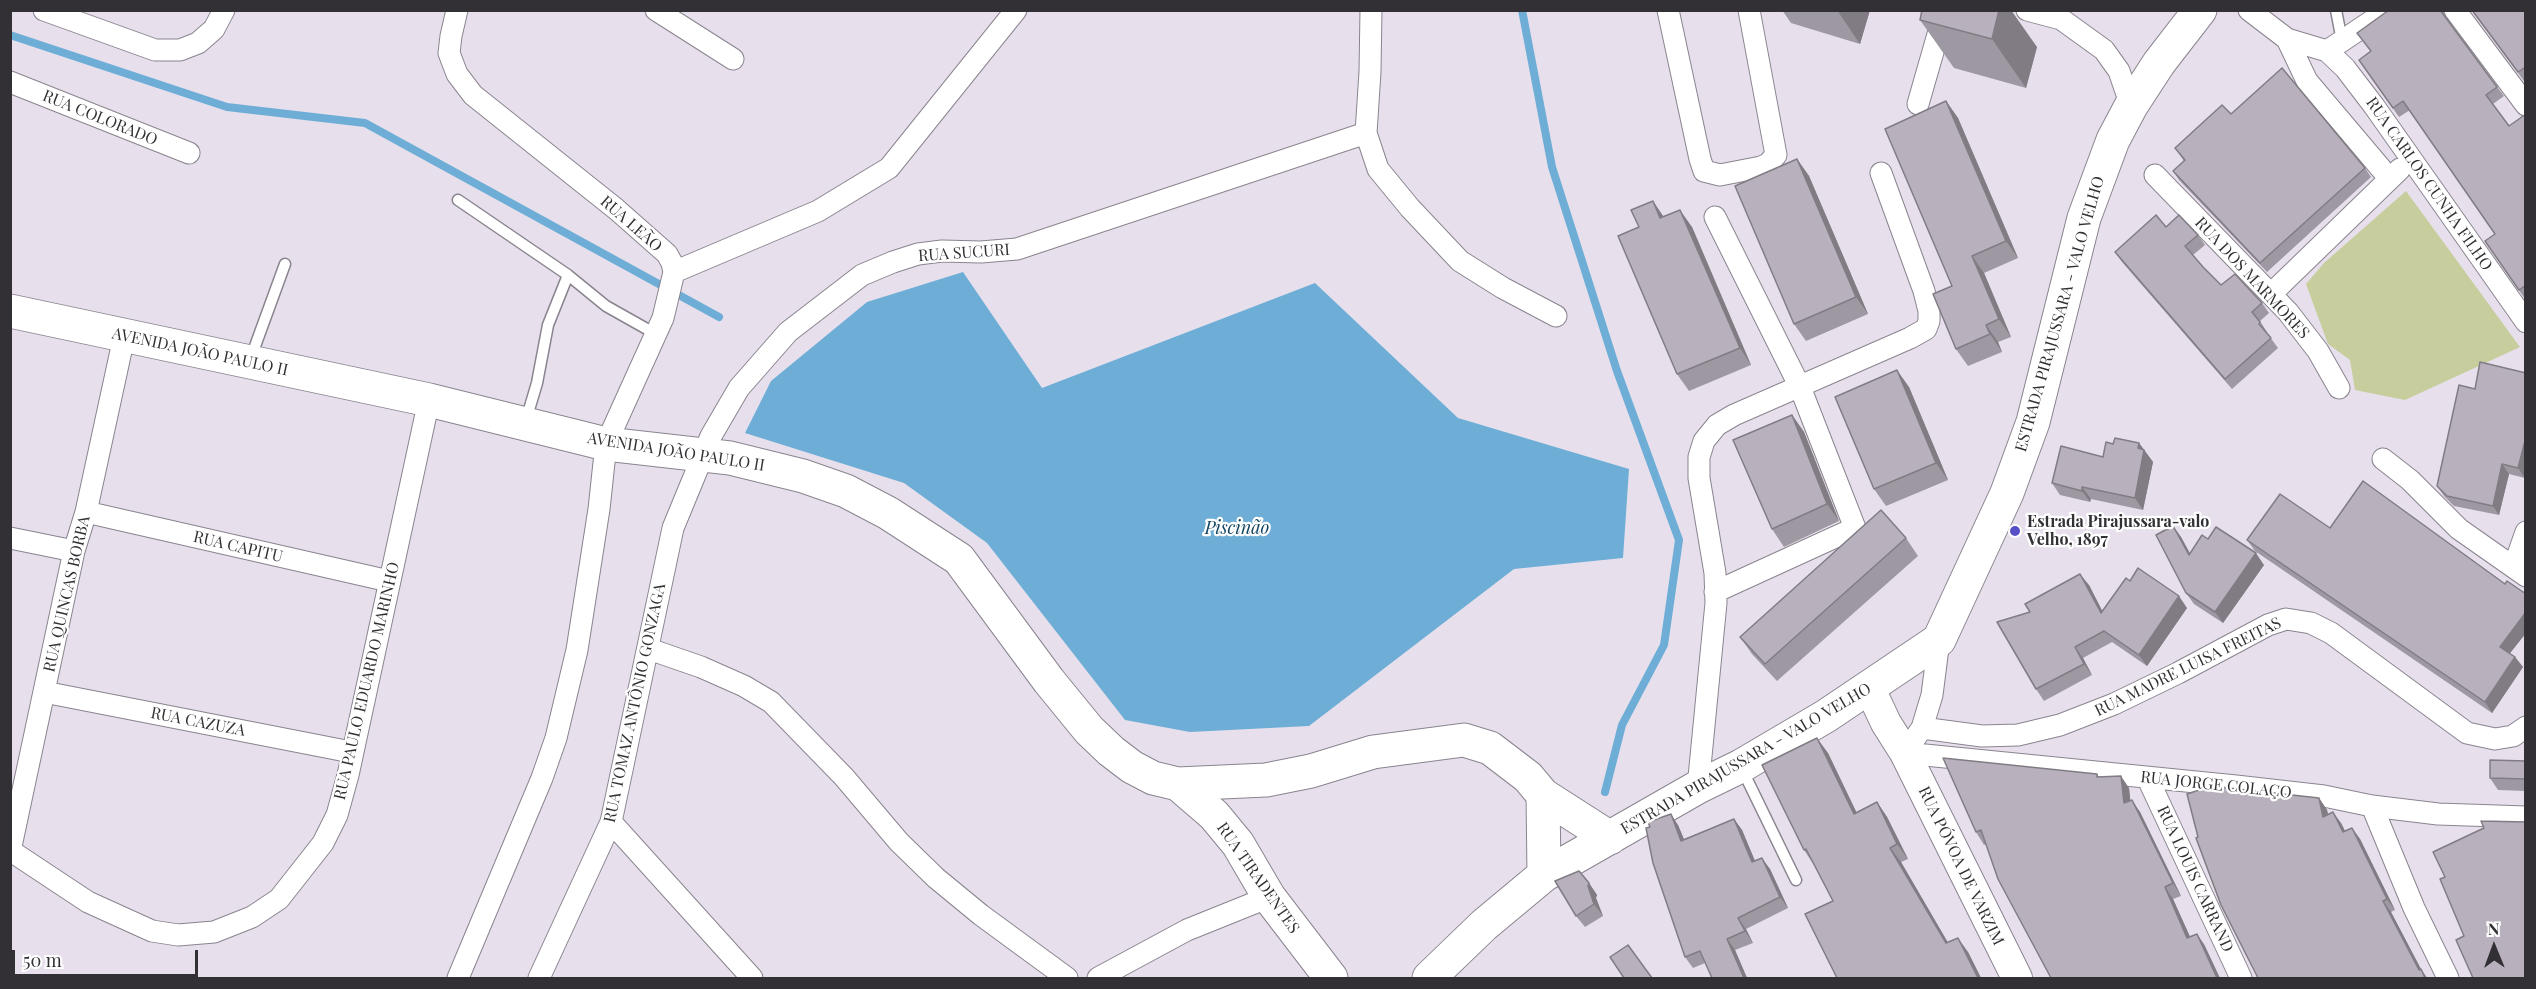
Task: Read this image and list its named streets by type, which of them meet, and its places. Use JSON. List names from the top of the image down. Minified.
{"streets":{"main road":["ESTRADA PIRAJUSSARA - VALO VELHO","AVENIDA JOÃO PAULO II","RUA PÓVOA DE VARZIM","RUA TIRADENTES"],"street":["RUA COLORADO","RUA CARLOS CUNHA FILHO","RUA LEÃO","RUA SUCURI","RUA DOS MARMORES","RUA CAPITU","RUA QUINCAS BORBA","RUA MADRE LUISA FREITAS","RUA PAULO EDUARDO MARINHO","RUA TOMAZ ANTÔNIO GONZAGA","RUA CAZUZA","RUA JORGE COLAÇO","RUA LOUIS CARRAND"]},"crossings":[["RUA SUCURI","AVENIDA JOÃO PAULO II"],["RUA SUCURI","RUA TOMAZ ANTÔNIO GONZAGA"],["ESTRADA PIRAJUSSARA - VALO VELHO","AVENIDA JOÃO PAULO II"],["ESTRADA PIRAJUSSARA - VALO VELHO","RUA PÓVOA DE VARZIM"],["AVENIDA JOÃO PAULO II","RUA QUINCAS BORBA"],["AVENIDA JOÃO PAULO II","RUA PAULO EDUARDO MARINHO"],["AVENIDA JOÃO PAULO II","RUA TOMAZ ANTÔNIO GONZAGA"],["AVENIDA JOÃO PAULO II","RUA TIRADENTES"],["RUA CAPITU","RUA QUINCAS BORBA"],["RUA CAPITU","RUA PAULO EDUARDO MARINHO"],["RUA QUINCAS BORBA","RUA PAULO EDUARDO MARINHO"],["RUA QUINCAS BORBA","RUA CAZUZA"],["RUA PAULO EDUARDO MARINHO","RUA CAZUZA"],["RUA JORGE COLAÇO","RUA PÓVOA DE VARZIM"],["RUA JORGE COLAÇO","RUA LOUIS CARRAND"]],"water":["Piscinão"],"places":["Estrada Pirajussara-valo Velho, 1897"],"scale_bar":"50 m","north":"top"}
